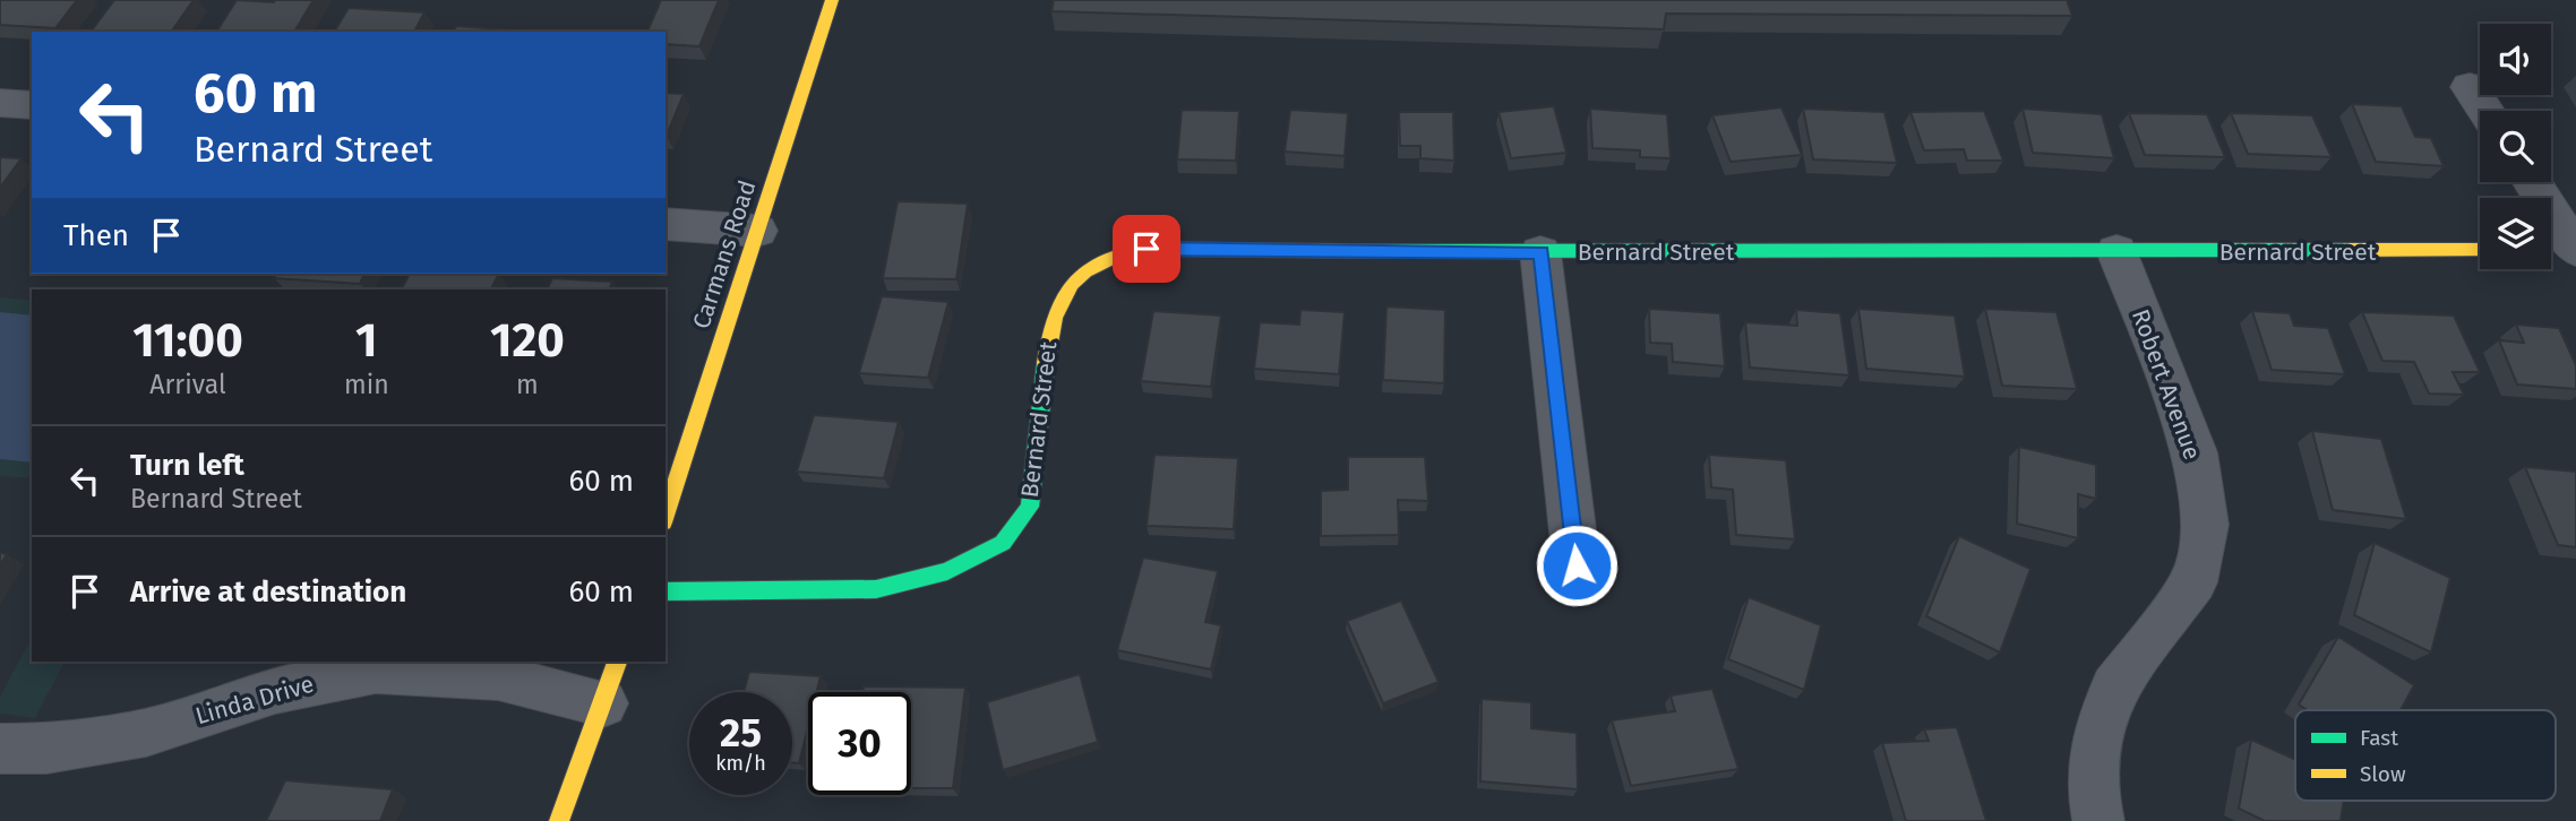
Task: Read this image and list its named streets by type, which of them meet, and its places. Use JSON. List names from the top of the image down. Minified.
{"streets":{"street":["Bernard Street","Carmans Road","Robert Avenue","Linda Drive"]},"crossings":[["Bernard Street","Robert Avenue"]],"legend":["Fast","Slow"],"page":{"turn":["60 m","Bernard Street"],"then":"Then","eta":["11:00","Arrival","1","min","120","m"],"list":[{"name":"Turn left","note":"Bernard Street","value":"60 m"},{"name":"Arrive at destination","value":"60 m"}],"speed":"25 km/h","limit":"30"}}
